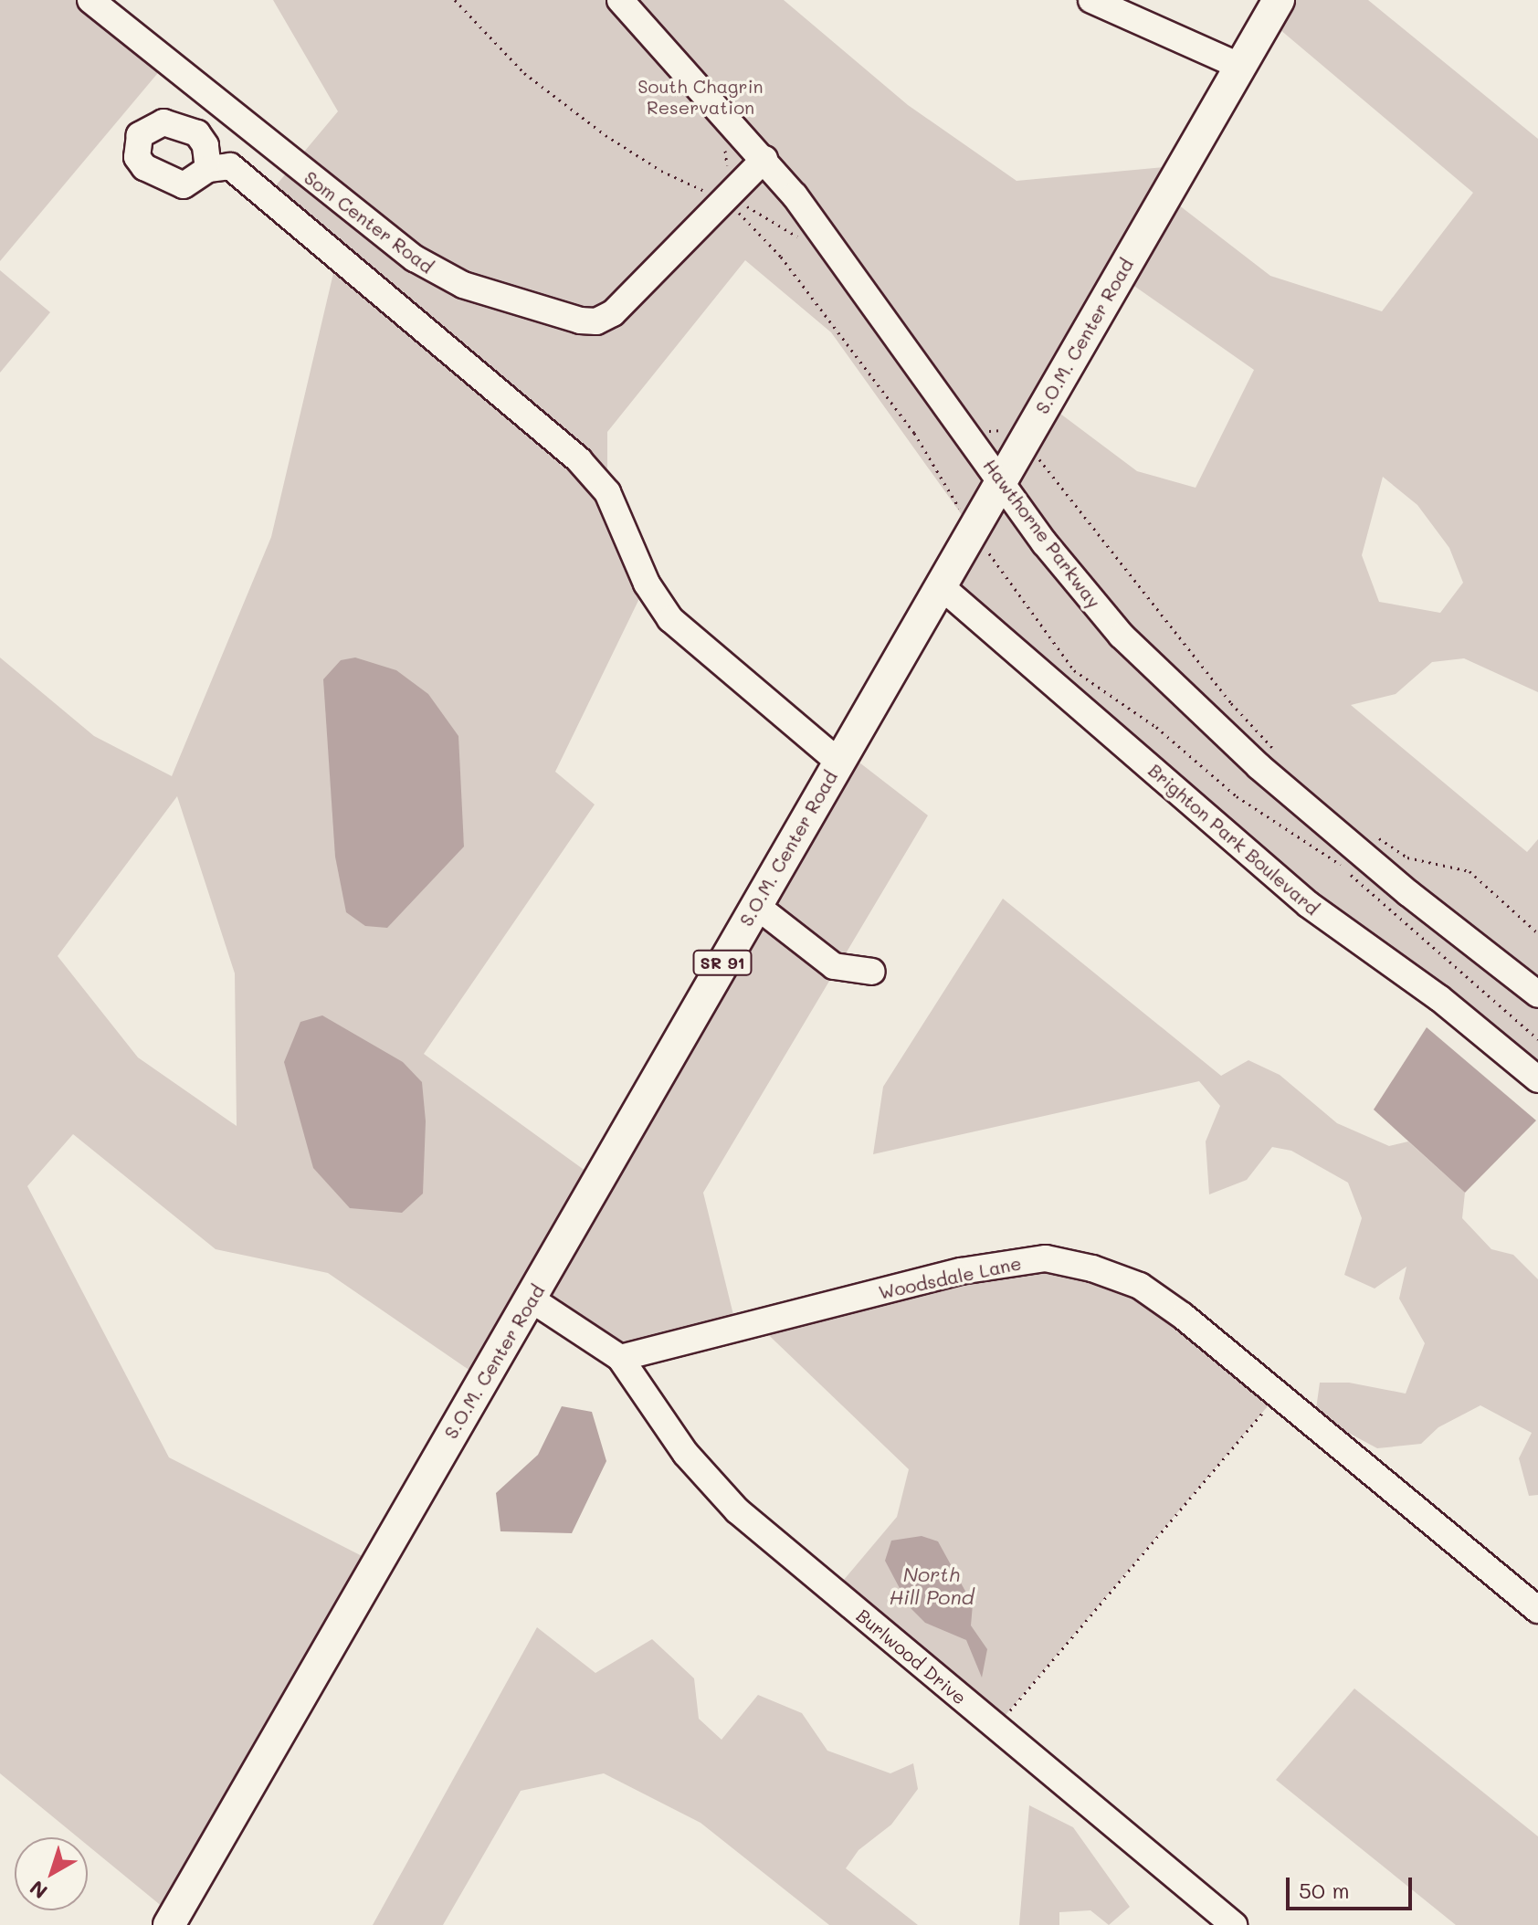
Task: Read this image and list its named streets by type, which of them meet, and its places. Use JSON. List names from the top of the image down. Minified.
{"streets":{"main road":["S.O.M. Center Road","SR 91"],"street":["Som Center Road","Hawthorne Parkway","Brighton Park Boulevard","Woodsdale Lane","Burlwood Drive"]},"crossings":[["Som Center Road","Hawthorne Parkway"],["S.O.M. Center Road","Hawthorne Parkway"],["S.O.M. Center Road","Brighton Park Boulevard"],["Woodsdale Lane","Burlwood Drive"]],"water":["North Hill Pond"],"parks":["South Chagrin Reservation"],"scale_bar":"50 m","north":"bottom left"}
